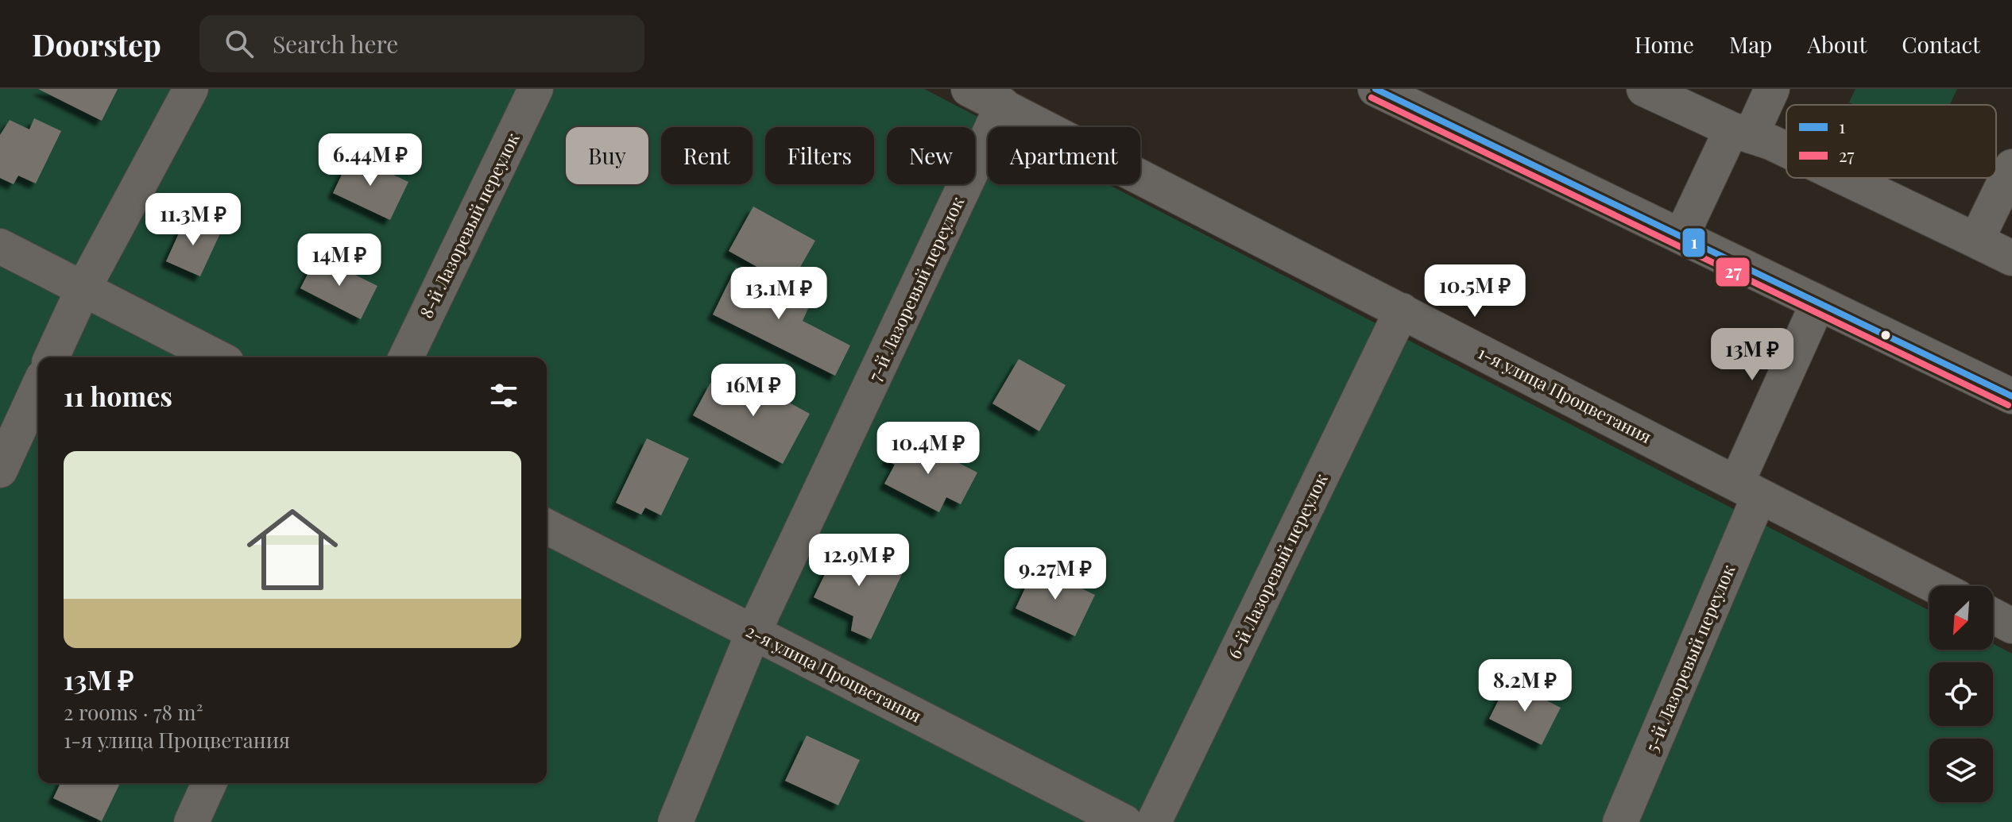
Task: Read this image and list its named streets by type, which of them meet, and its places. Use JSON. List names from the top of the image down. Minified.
{"streets":{"street":["8-й Лазоревый переулок","7-й Лазоревый переулок","1-я улица Процветания","6-й Лазоревый переулок","5-й Лазоревый переулок","2-я улица Процветания"]},"crossings":[["7-й Лазоревый переулок","1-я улица Процветания"],["7-й Лазоревый переулок","2-я улица Процветания"],["1-я улица Процветания","6-й Лазоревый переулок"],["1-я улица Процветания","5-й Лазоревый переулок"]],"lines":["transit line 1","transit line 27"],"legend":["1","27"],"north":"bottom left","page":{"header":"Doorstep","search":"Search here","nav":["Home","Map","About","Contact"],"chip":["Buy","Rent","Filters","New","Apartment"],"price":["6.44M ₽","11.3M ₽","14M ₽","10.5M ₽","13.1M ₽","13M ₽","16M ₽","10.4M ₽","12.9M ₽","9.27M ₽","8.2M ₽"],"heading":"11 homes","list":[{"name":"13M ₽","note":"2 rooms · 78 m² · 1-я улица Процветания"}]}}
